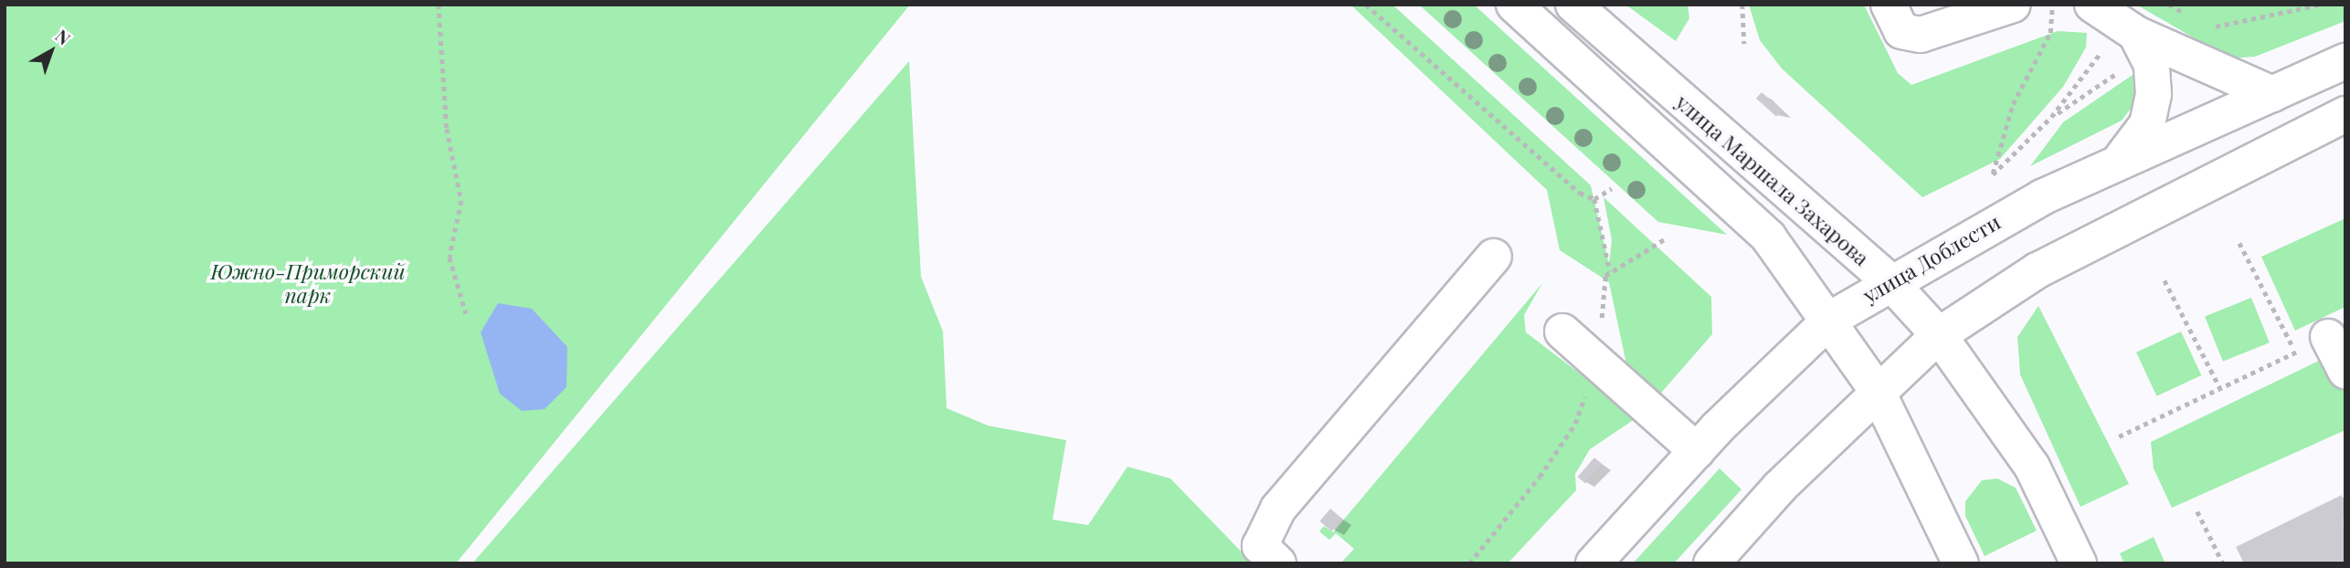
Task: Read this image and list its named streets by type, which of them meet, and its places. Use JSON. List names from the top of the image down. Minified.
{"streets":{"main road":["улица Маршала Захарова","улица Доблести"]},"crossings":[["улица Маршала Захарова","улица Доблести"]],"parks":["Южно-Приморский парк"],"north":"top right"}
